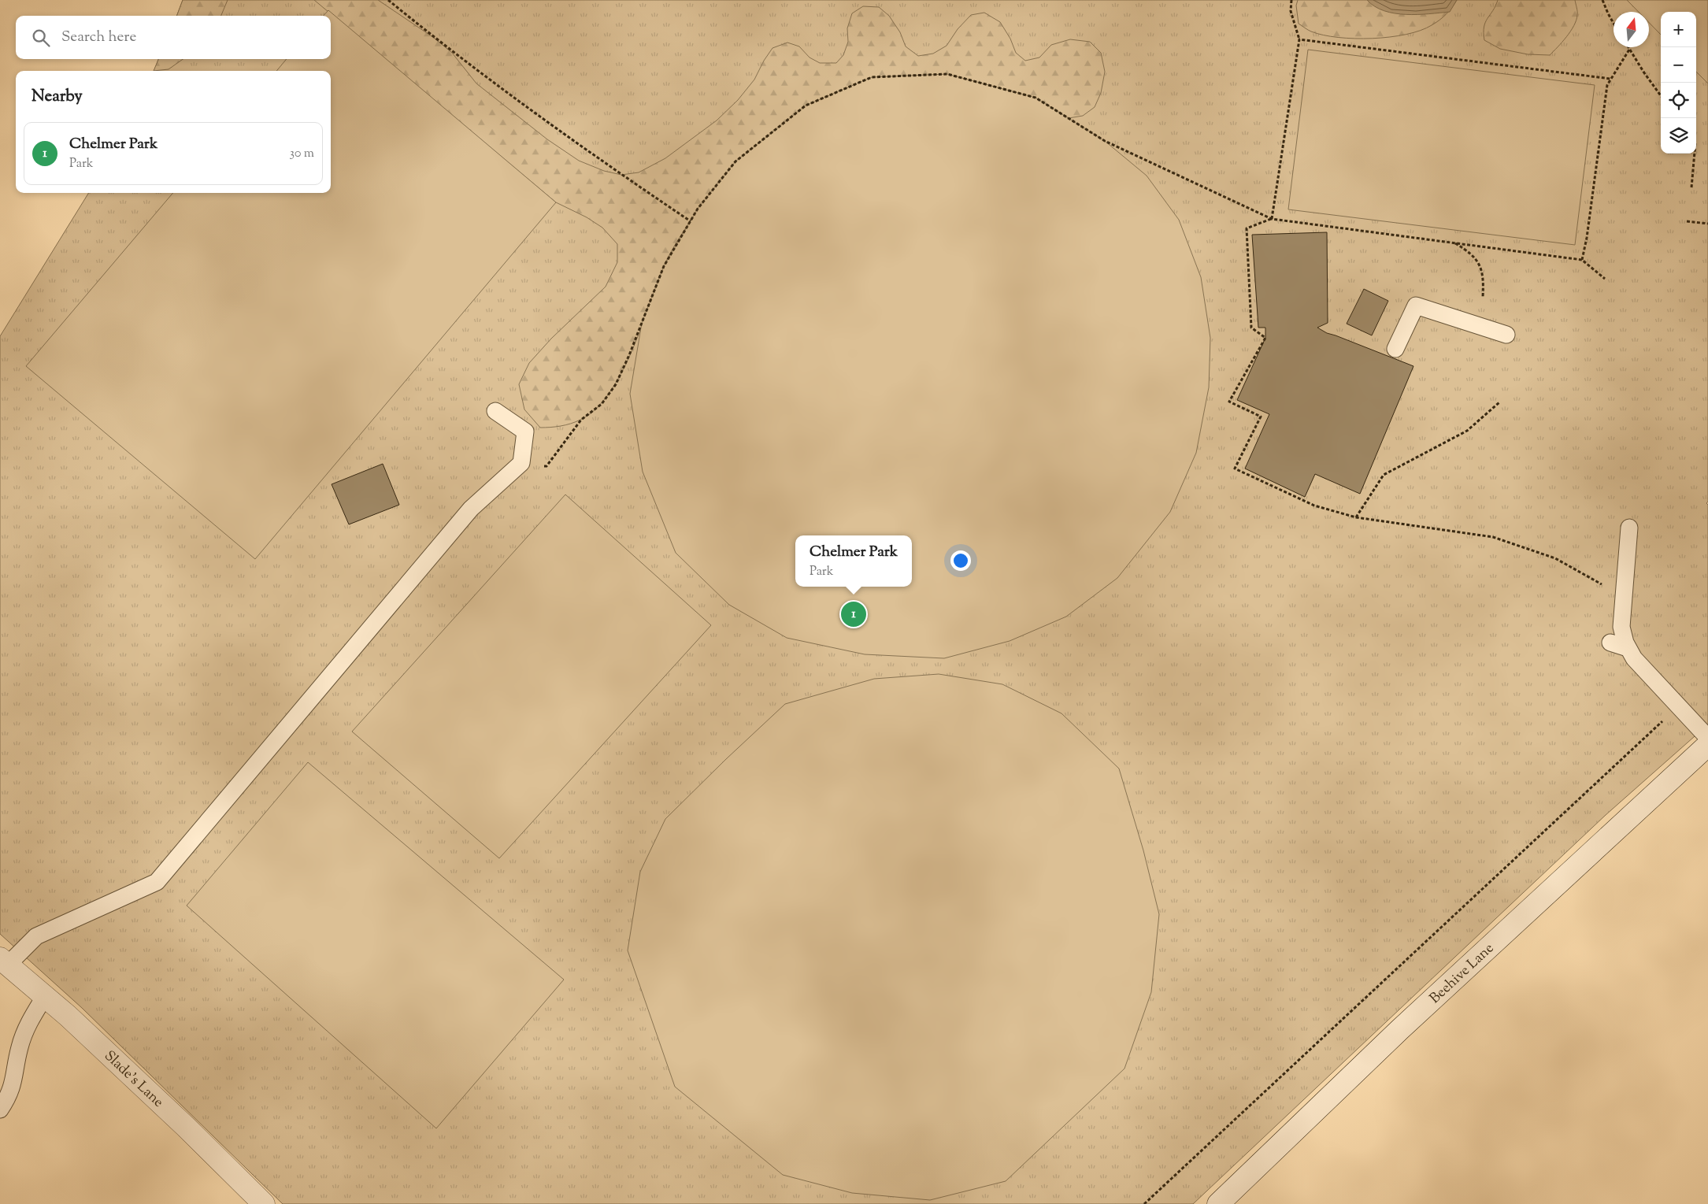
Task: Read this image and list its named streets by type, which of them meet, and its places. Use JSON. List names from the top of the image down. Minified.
{"streets":{"main road":["Beehive Lane","Slade's Lane"]},"north":"top","page":{"map_buttons":["+","−"],"search":"Search here","heading":"Nearby","list":[{"mark":"1","name":"Chelmer Park","note":"Park","value":"30 m"}],"popup":["Chelmer Park","Park"],"pins":"1"}}
